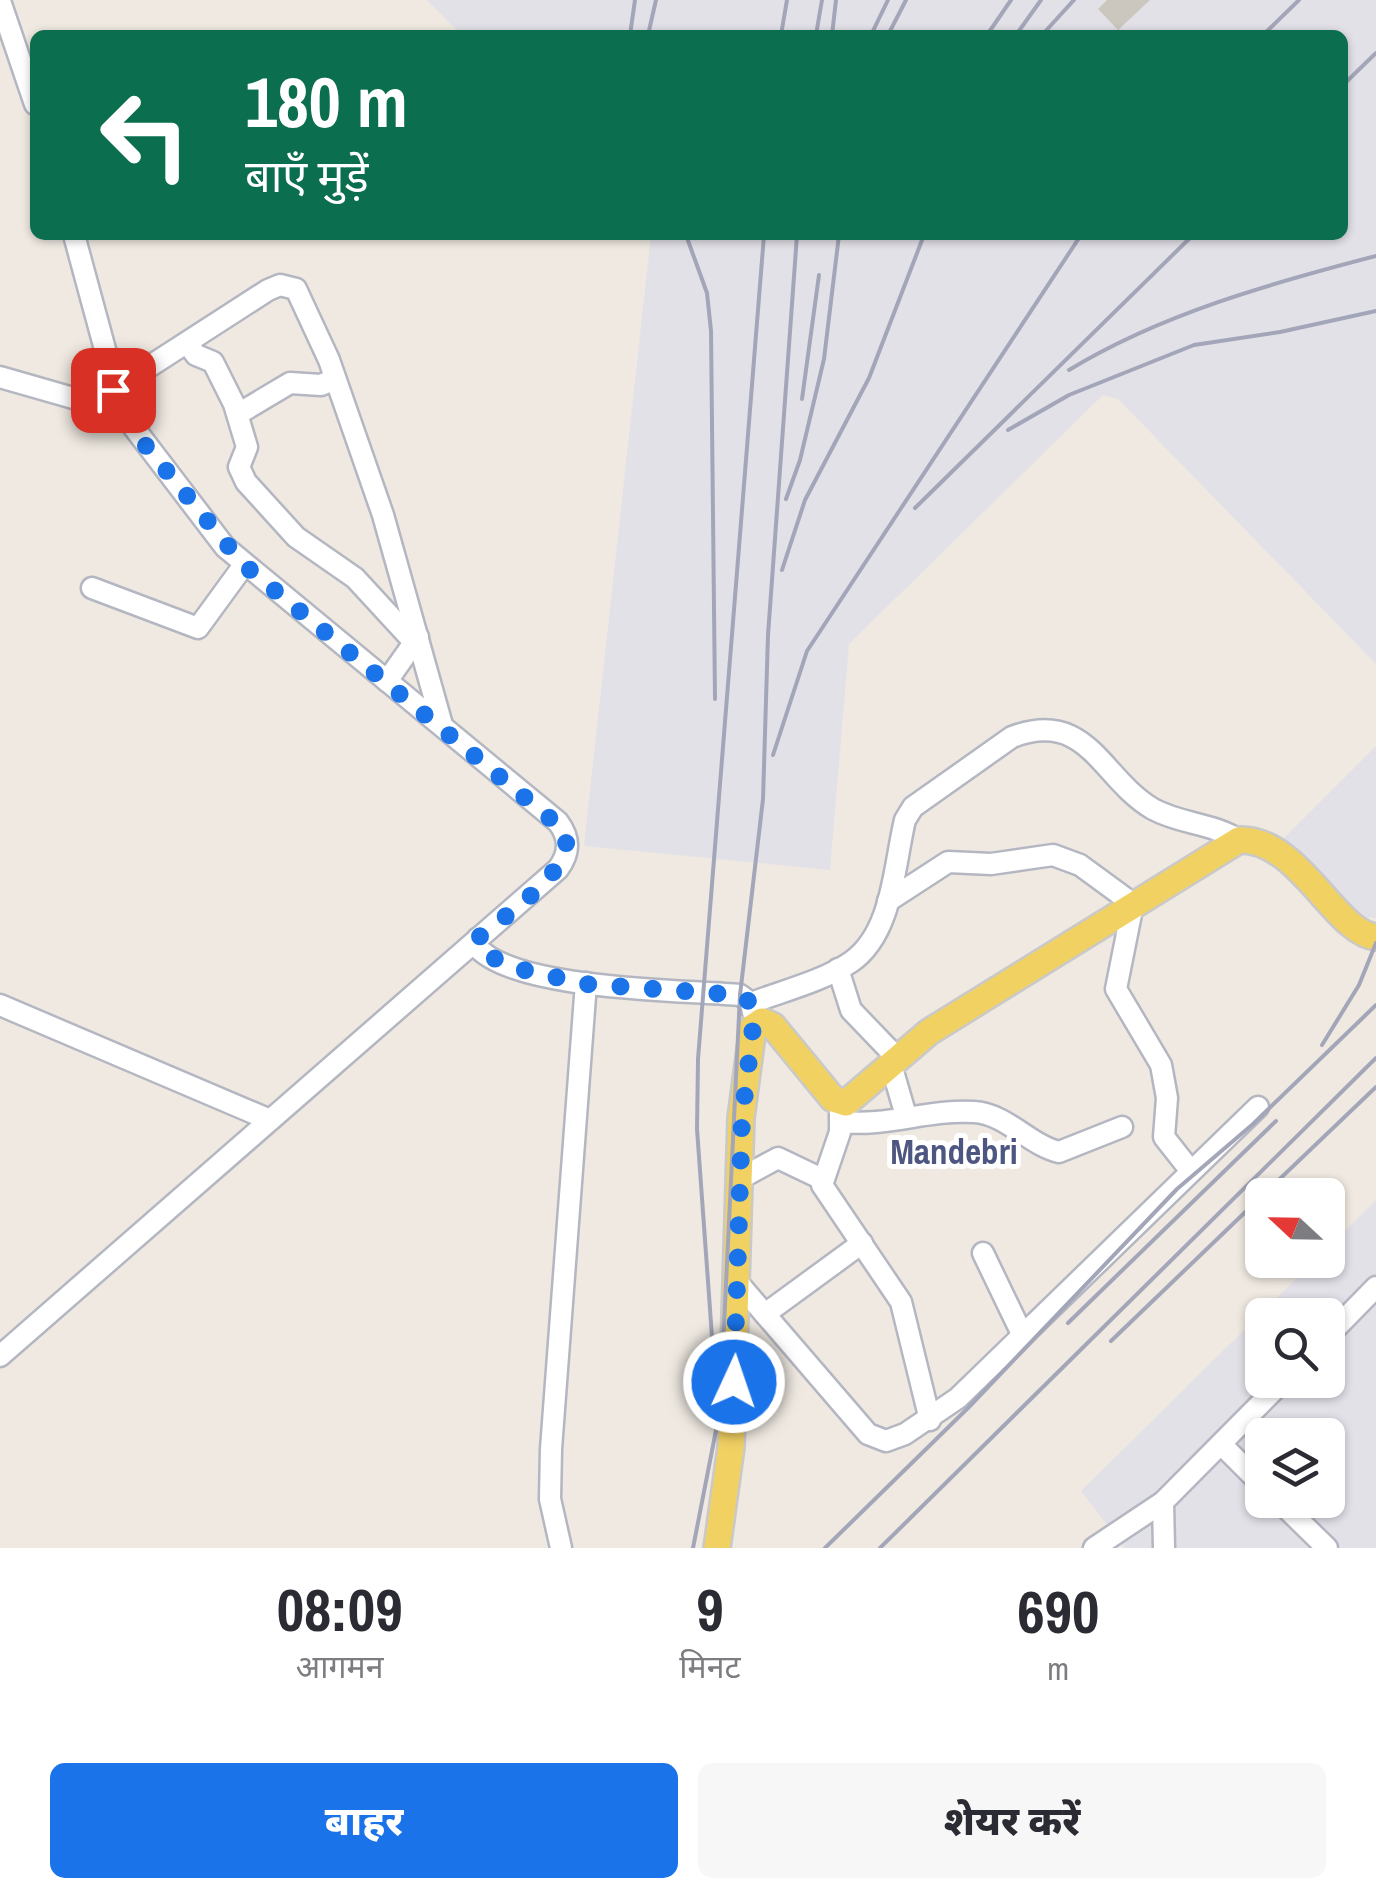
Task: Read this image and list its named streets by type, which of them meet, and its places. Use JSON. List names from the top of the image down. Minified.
{"districts":["Mandebri"],"north":"left","page":{"turn":["180 m","बाएँ मुड़ें"],"eta":["08:09","आगमन","9","मिनट","690","m"],"buttons":["बाहर","शेयर करें"]}}
